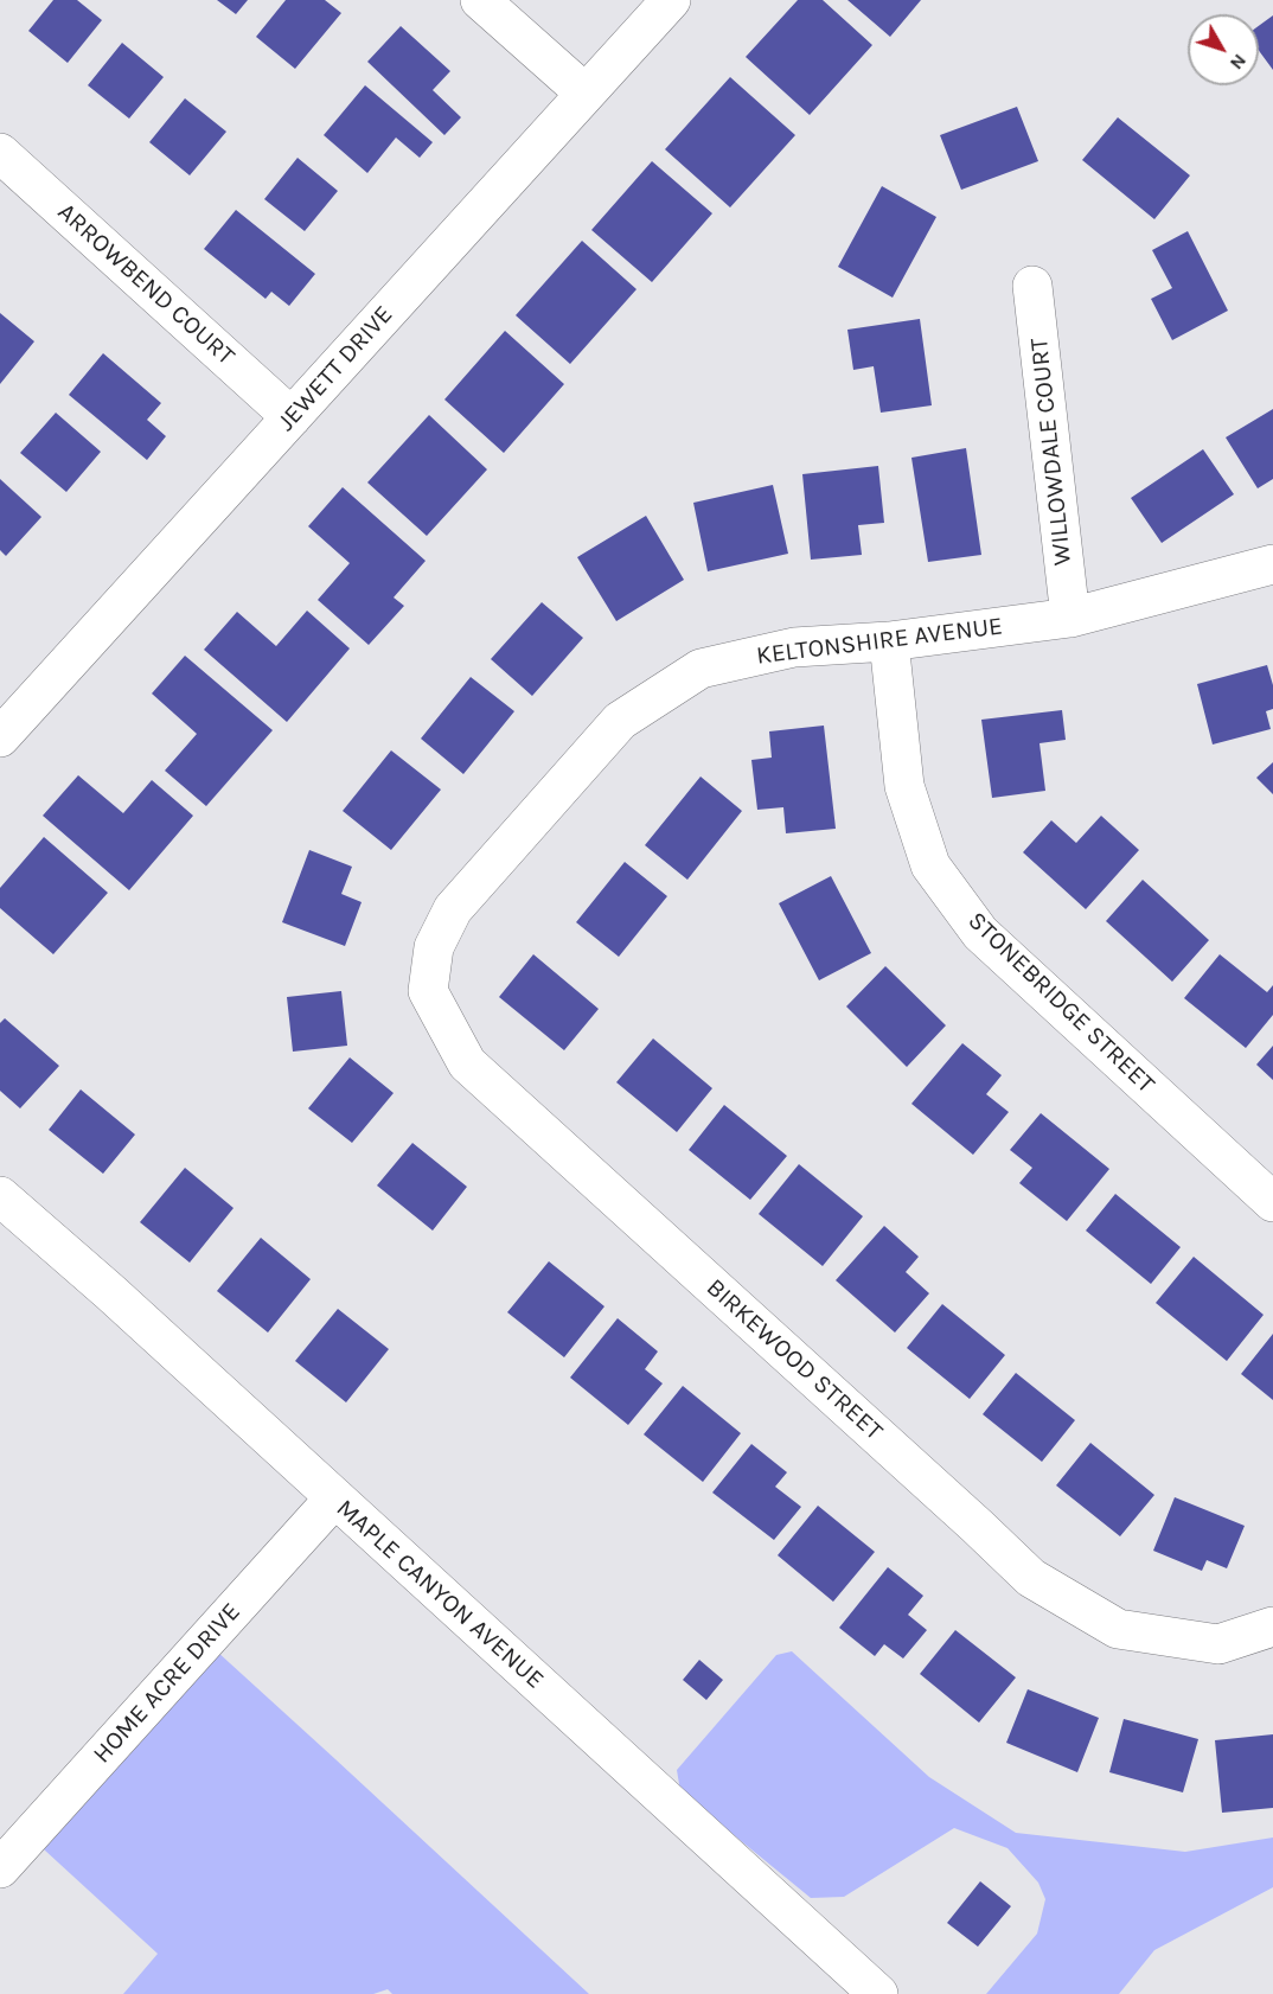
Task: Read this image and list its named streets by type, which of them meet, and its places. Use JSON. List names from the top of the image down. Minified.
{"streets":{"street":["ARROWBEND COURT","JEWETT DRIVE","WILLOWDALE COURT","KELTONSHIRE AVENUE","STONEBRIDGE STREET","BIRKEWOOD STREET","MAPLE CANYON AVENUE","HOME ACRE DRIVE"]},"crossings":[["ARROWBEND COURT","JEWETT DRIVE"],["WILLOWDALE COURT","KELTONSHIRE AVENUE"],["KELTONSHIRE AVENUE","STONEBRIDGE STREET"],["KELTONSHIRE AVENUE","BIRKEWOOD STREET"],["MAPLE CANYON AVENUE","HOME ACRE DRIVE"]],"north":"bottom right"}
